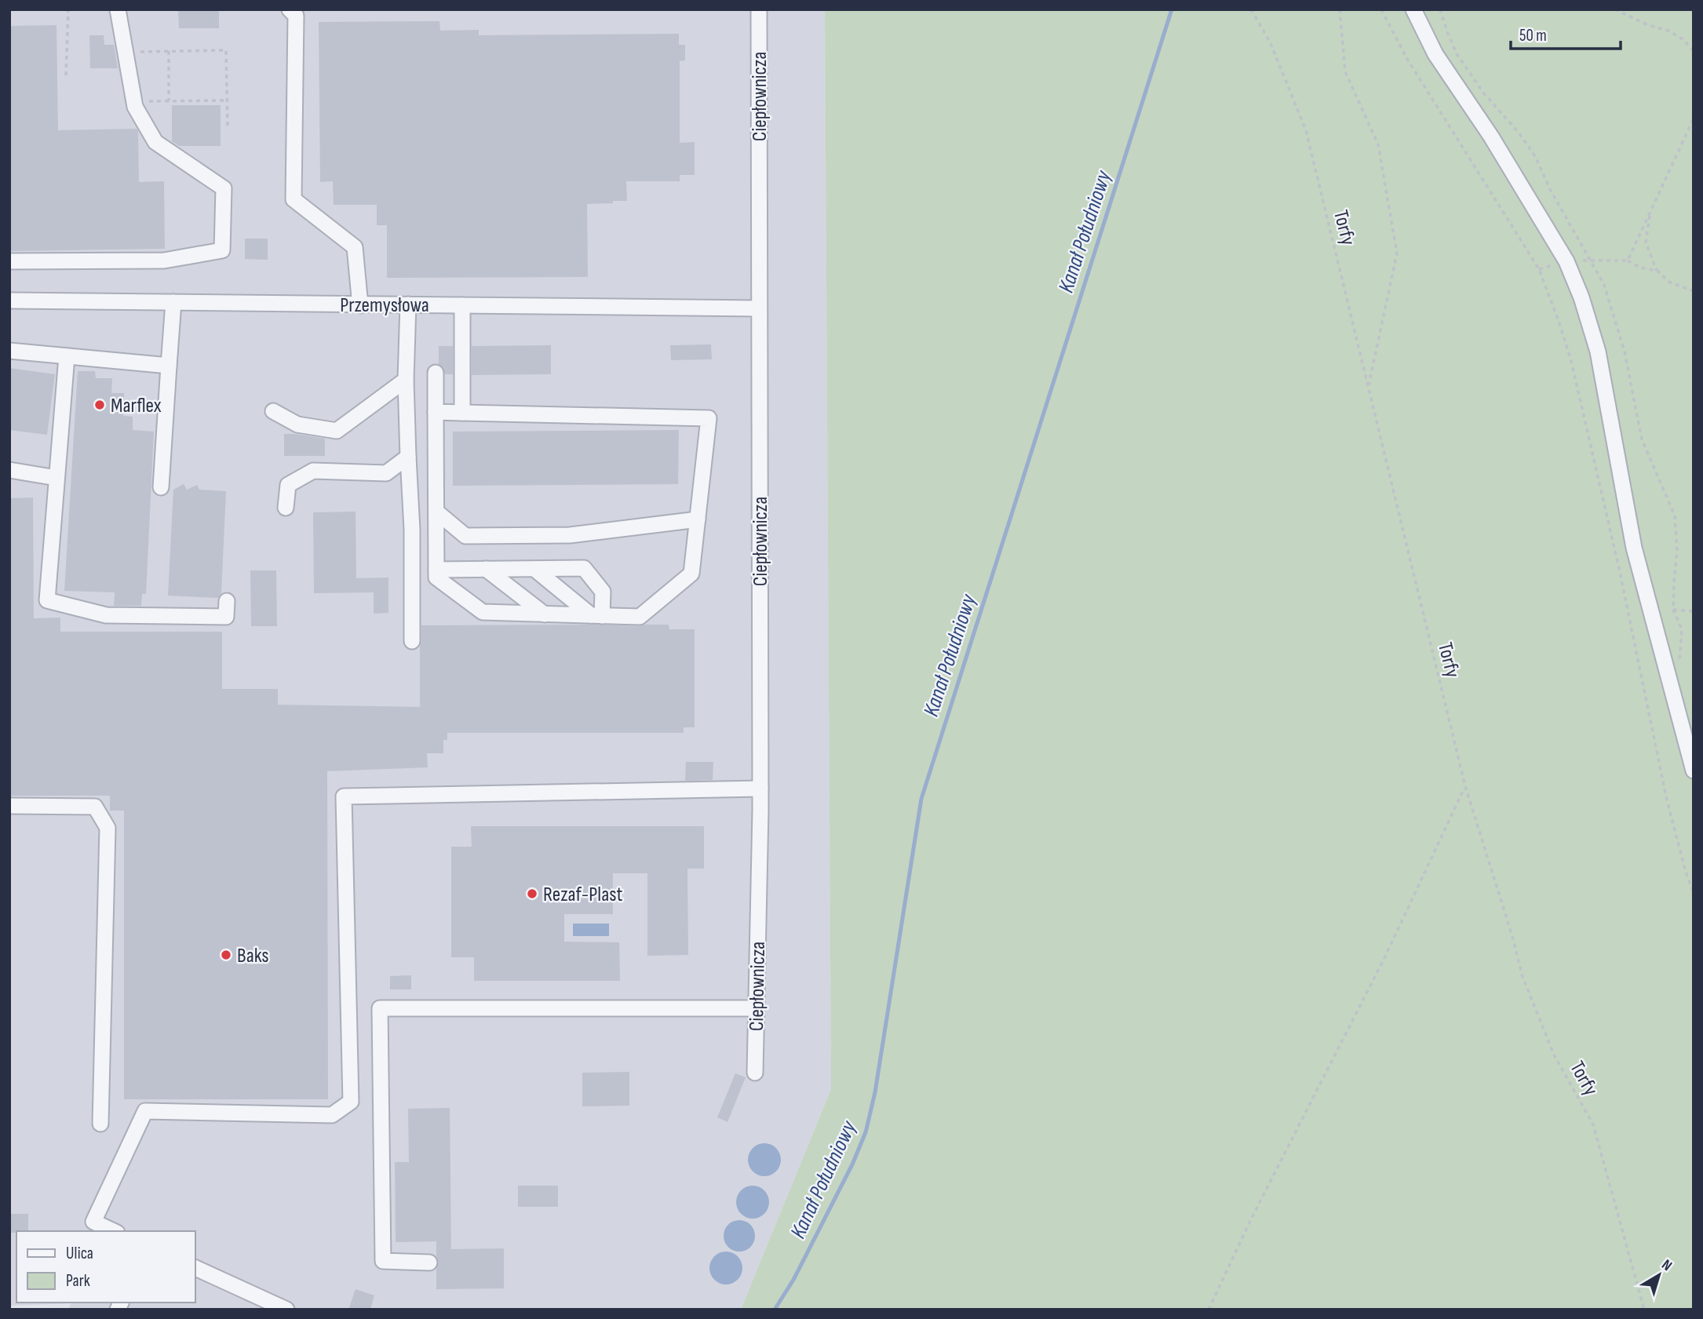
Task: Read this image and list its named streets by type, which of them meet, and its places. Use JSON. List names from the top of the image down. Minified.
{"streets":{"street":["Ciepłownicza","Przemysłowa"],"path":["Torfy"]},"crossings":[["Ciepłownicza","Przemysłowa"]],"water":["Kanał Południowy"],"places":["Marflex","Rezaf-Plast","Baks"],"legend":["Ulica","Park"],"scale_bar":"50 m","north":"top right"}
